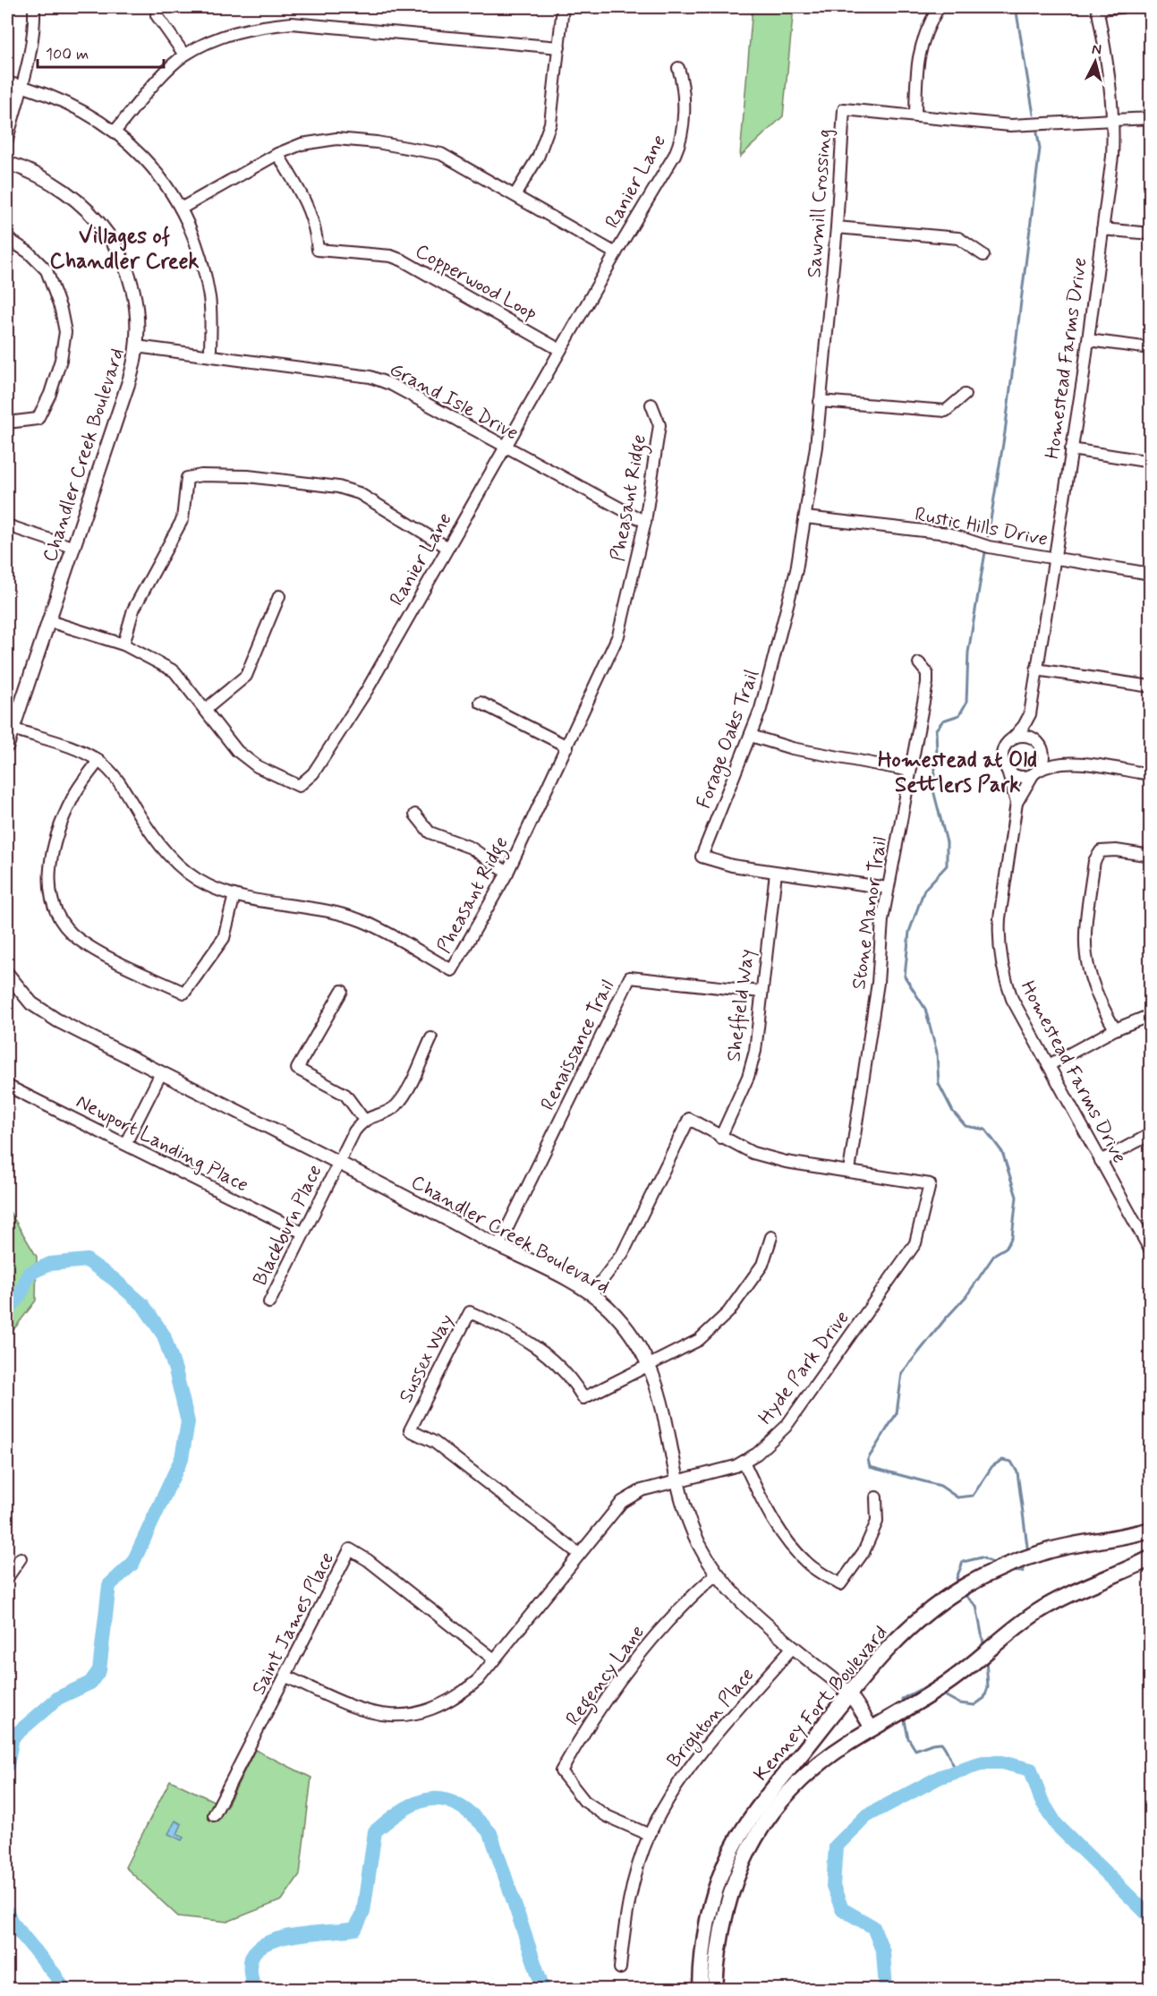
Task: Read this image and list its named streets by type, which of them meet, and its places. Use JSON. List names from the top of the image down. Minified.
{"streets":{"main road":["Kenney Fort Boulevard"],"street":["Ranier Lane","Sawmill Crossing","Copperwood Loop","Homestead Farms Drive","Grand Isle Drive","Chandler Creek Boulevard","Pheasant Ridge","Rustic Hills Drive","Forage Oaks Trail","Stone Manor Trail","Sheffield Way","Renaissance Trail","Newport Landing Place","Blackburn Place","Sussex Way","Hyde Park Drive","Saint James Place","Regency Lane","Brighton Place"]},"crossings":[["Ranier Lane","Copperwood Loop"],["Ranier Lane","Grand Isle Drive"],["Ranier Lane","Chandler Creek Boulevard"],["Sawmill Crossing","Homestead Farms Drive"],["Sawmill Crossing","Forage Oaks Trail"],["Homestead Farms Drive","Rustic Hills Drive"],["Grand Isle Drive","Chandler Creek Boulevard"],["Grand Isle Drive","Pheasant Ridge"],["Chandler Creek Boulevard","Pheasant Ridge"],["Chandler Creek Boulevard","Renaissance Trail"],["Chandler Creek Boulevard","Blackburn Place"],["Chandler Creek Boulevard","Sussex Way"],["Chandler Creek Boulevard","Hyde Park Drive"],["Chandler Creek Boulevard","Regency Lane"],["Chandler Creek Boulevard","Kenney Fort Boulevard"],["Chandler Creek Boulevard","Brighton Place"],["Rustic Hills Drive","Forage Oaks Trail"],["Forage Oaks Trail","Stone Manor Trail"],["Forage Oaks Trail","Sheffield Way"],["Stone Manor Trail","Hyde Park Drive"],["Sheffield Way","Renaissance Trail"],["Sheffield Way","Hyde Park Drive"],["Newport Landing Place","Blackburn Place"],["Sussex Way","Hyde Park Drive"],["Hyde Park Drive","Saint James Place"],["Regency Lane","Brighton Place"]],"districts":["Villages of Chandler Creek","Homestead at Old Settlers Park"],"scale_bar":"100 m","north":"top"}
